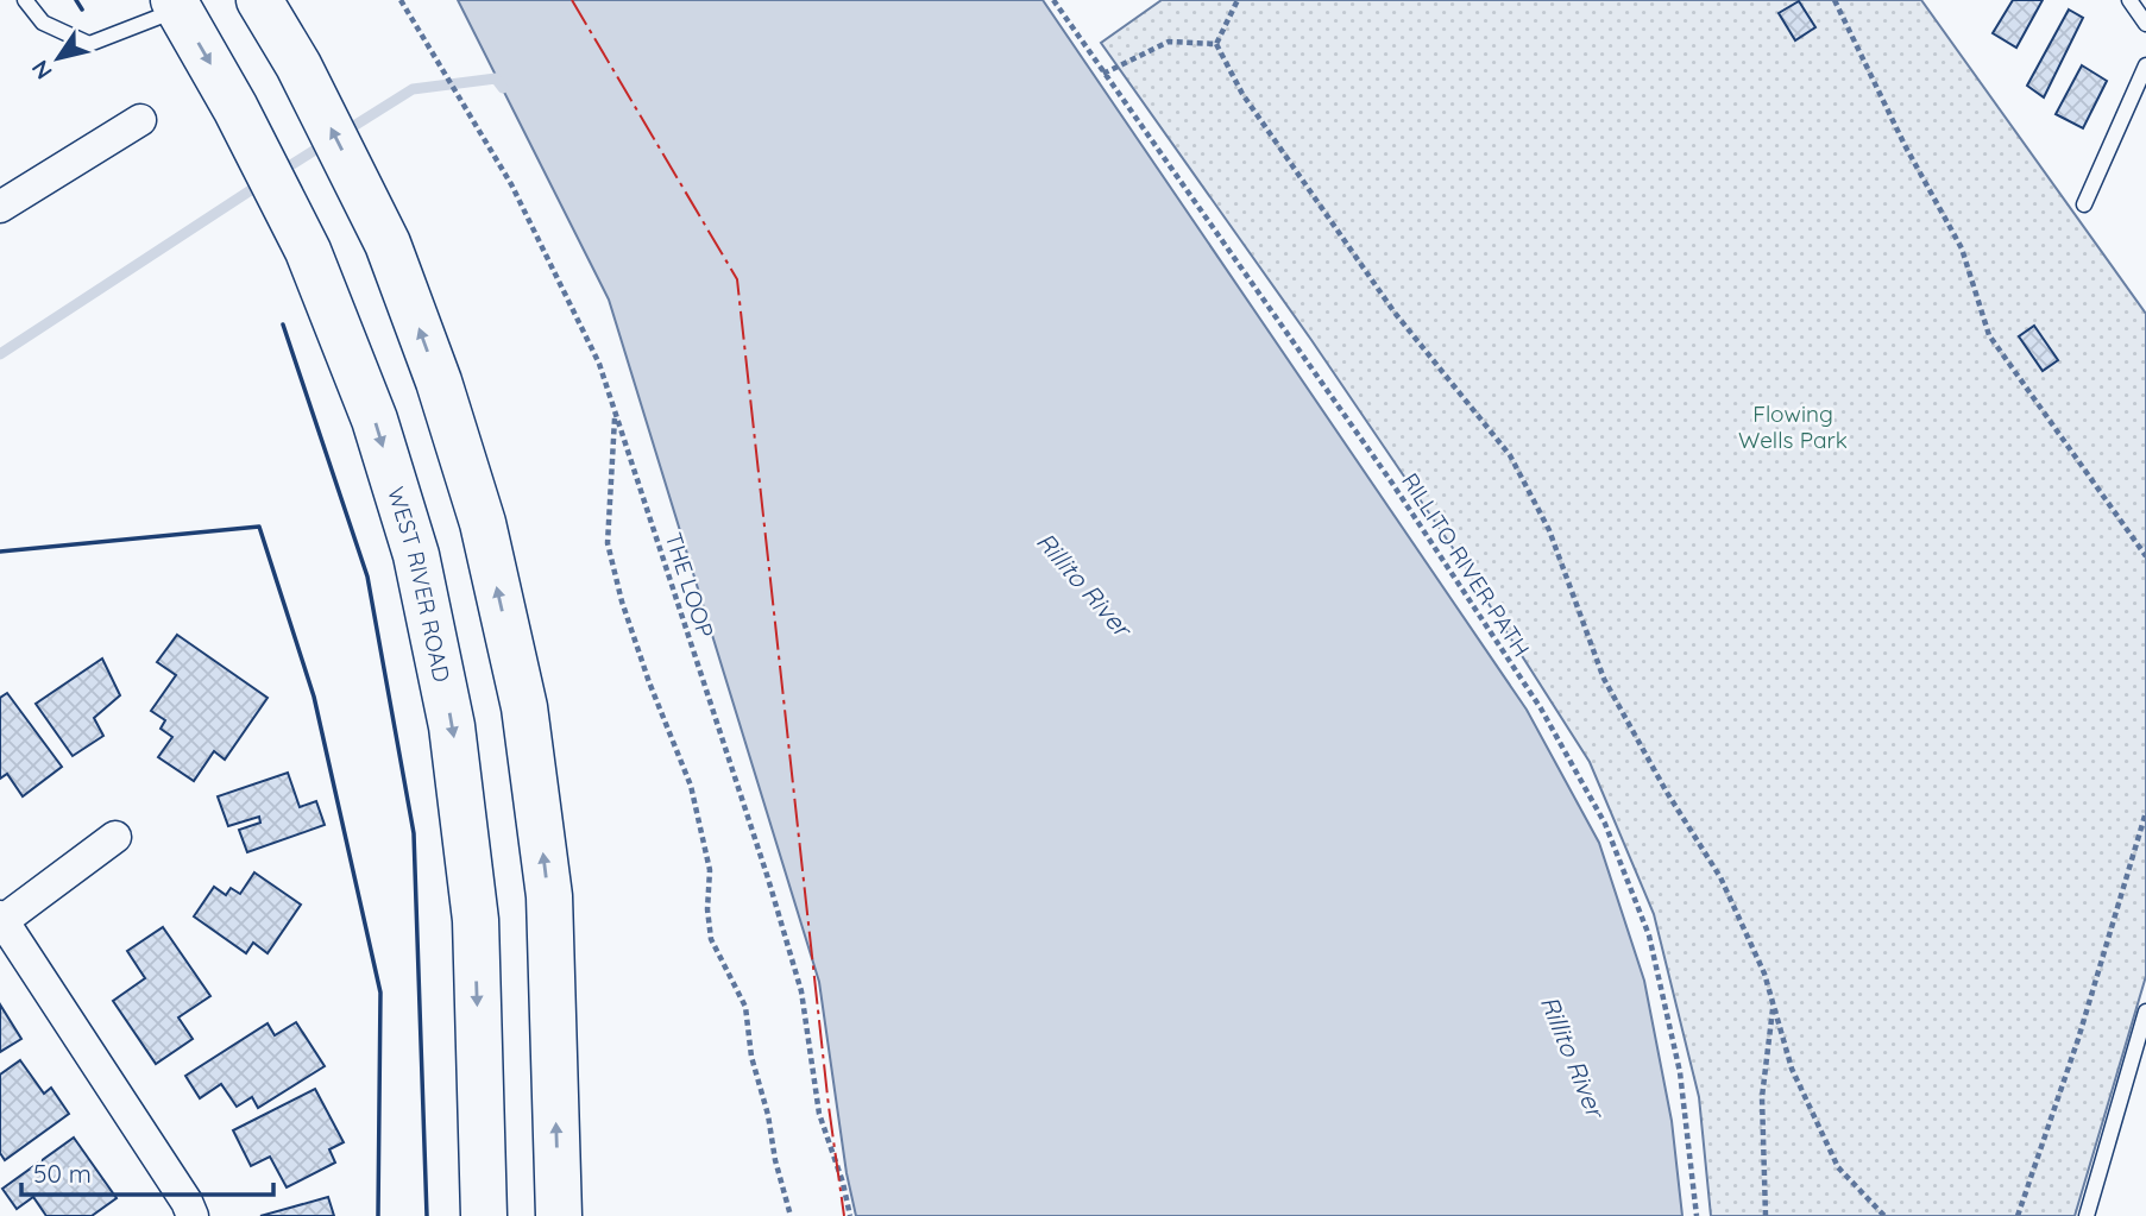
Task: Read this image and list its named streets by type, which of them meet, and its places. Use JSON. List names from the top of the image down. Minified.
{"streets":{"main road":["WEST RIVER ROAD"],"path":["RILLITO RIVER PATH","THE LOOP"]},"water":["Rillito River"],"parks":["Flowing Wells Park"],"scale_bar":"50 m","north":"bottom left"}
